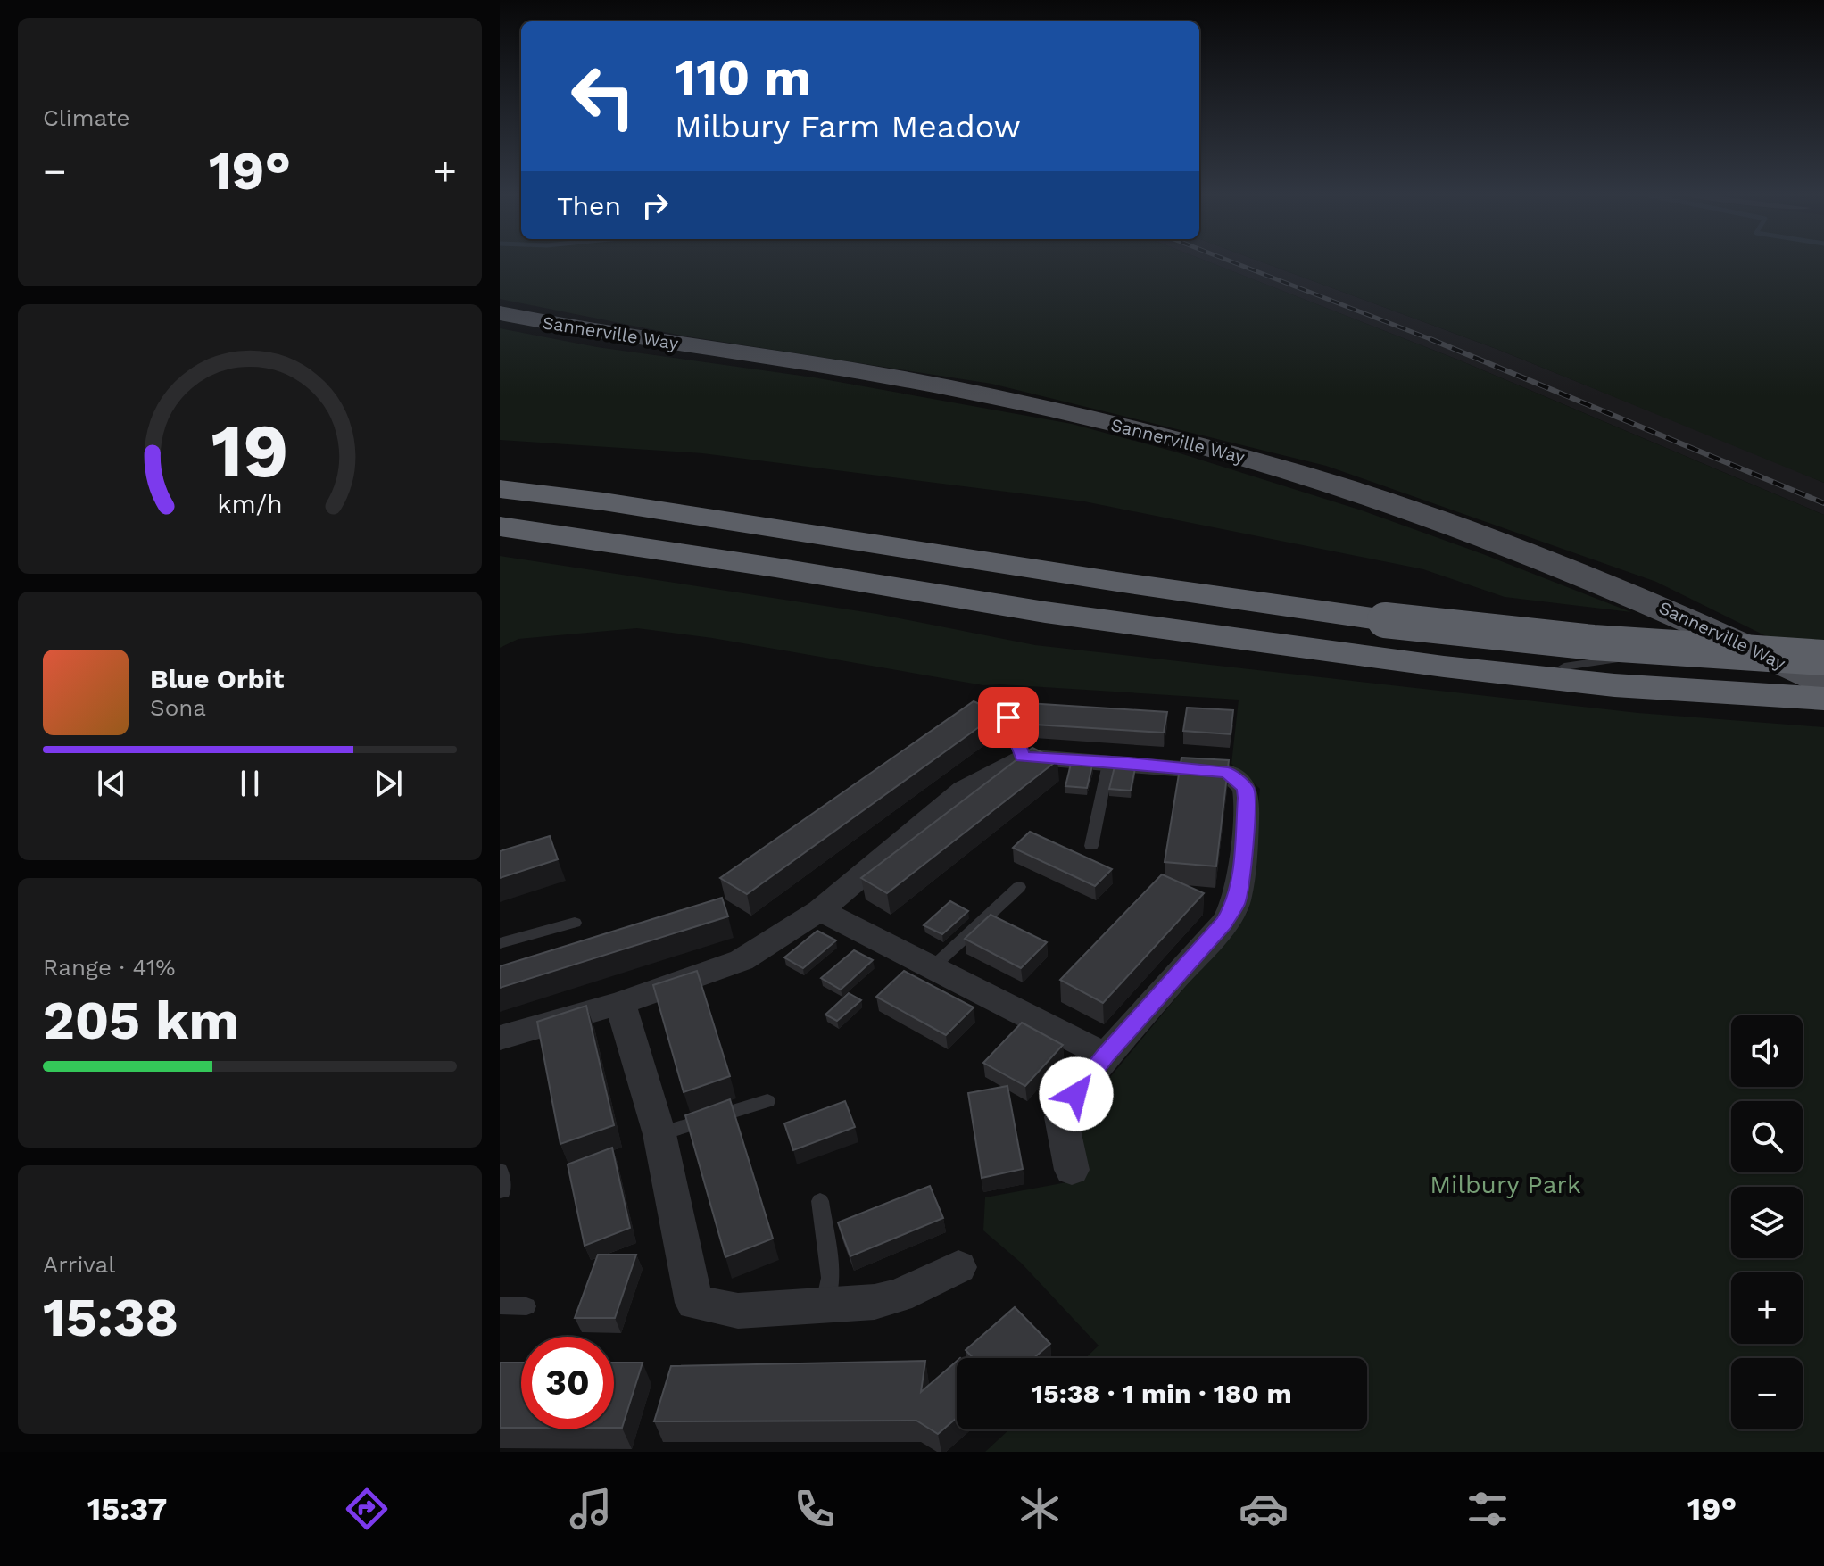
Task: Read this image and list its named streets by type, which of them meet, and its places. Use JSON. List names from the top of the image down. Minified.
{"streets":{"main road":["Sannerville Way"]},"parks":["Milbury Park"],"page":{"tile":["Climate",["Range · 41%","205 km"],["Arrival","15:38"]],"turn":["110 m","Milbury Farm Meadow"],"heat":["−","19°","+"],"then":"Then","song":["Blue Orbit","Sona"],"map_buttons":["+","−"],"limit":"30","trip":"15:38 · 1 min · 180 m","tabs":["15:37","19°"],"gauge":["19","km/h"]}}
